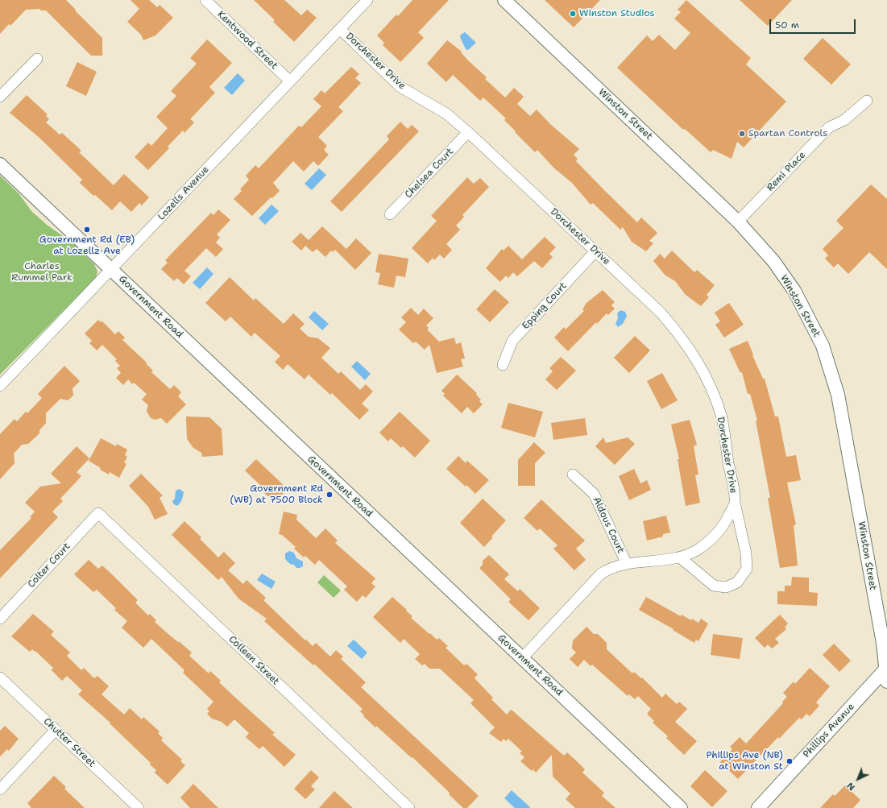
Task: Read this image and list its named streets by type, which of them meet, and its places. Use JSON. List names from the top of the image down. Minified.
{"streets":{"street":["Kentwood Street","Dorchester Drive","Winston Street","Remi Place","Chelsea Court","Lozells Avenue","Epping Court","Government Road","Aldous Court","Colter Court","Colleen Street","Phillips Avenue","Chutter Street"]},"crossings":[["Kentwood Street","Lozells Avenue"],["Dorchester Drive","Chelsea Court"],["Dorchester Drive","Lozells Avenue"],["Dorchester Drive","Epping Court"],["Dorchester Drive","Government Road"],["Dorchester Drive","Aldous Court"],["Winston Street","Remi Place"],["Winston Street","Phillips Avenue"],["Lozells Avenue","Government Road"],["Colter Court","Colleen Street"]],"parks":["Charles Rummel Park"],"places":["Winston Studios","Spartan Controls","Government Rd (EB) at Lozellz Ave","Government Rd (WB) at 7500 Block","Phillips Ave (NB) at Winston St"],"scale_bar":"50 m","north":"bottom left"}
